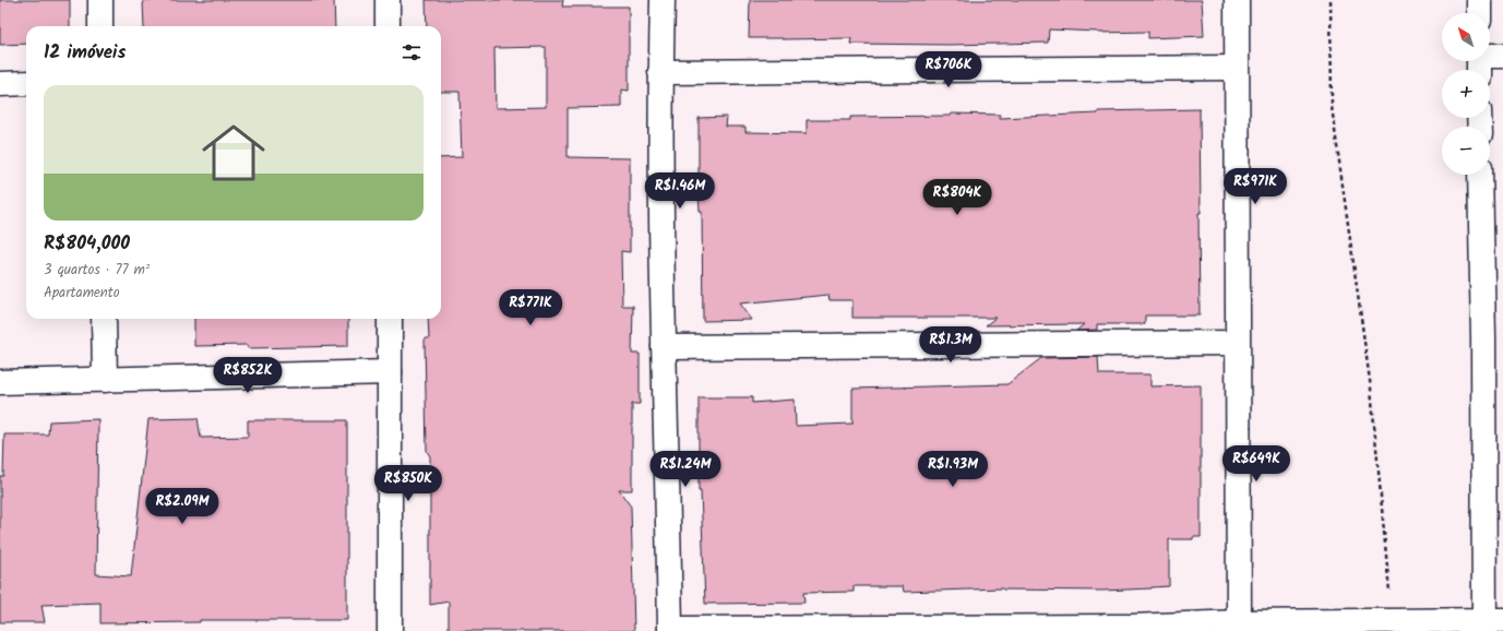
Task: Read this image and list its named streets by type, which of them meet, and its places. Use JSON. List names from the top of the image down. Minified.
{"north":"top left","page":{"map_buttons":["+","−"],"heading":"12 imóveis","price":["R$706K","R$971K","R$1.46M","R$804K","R$771K","R$1.3M","R$852K","R$649K","R$1.24M","R$1.93M","R$850K","R$2.09M"],"list":[{"name":"R$804,000","note":"3 quartos · 77 m² · Apartamento"}]}}
